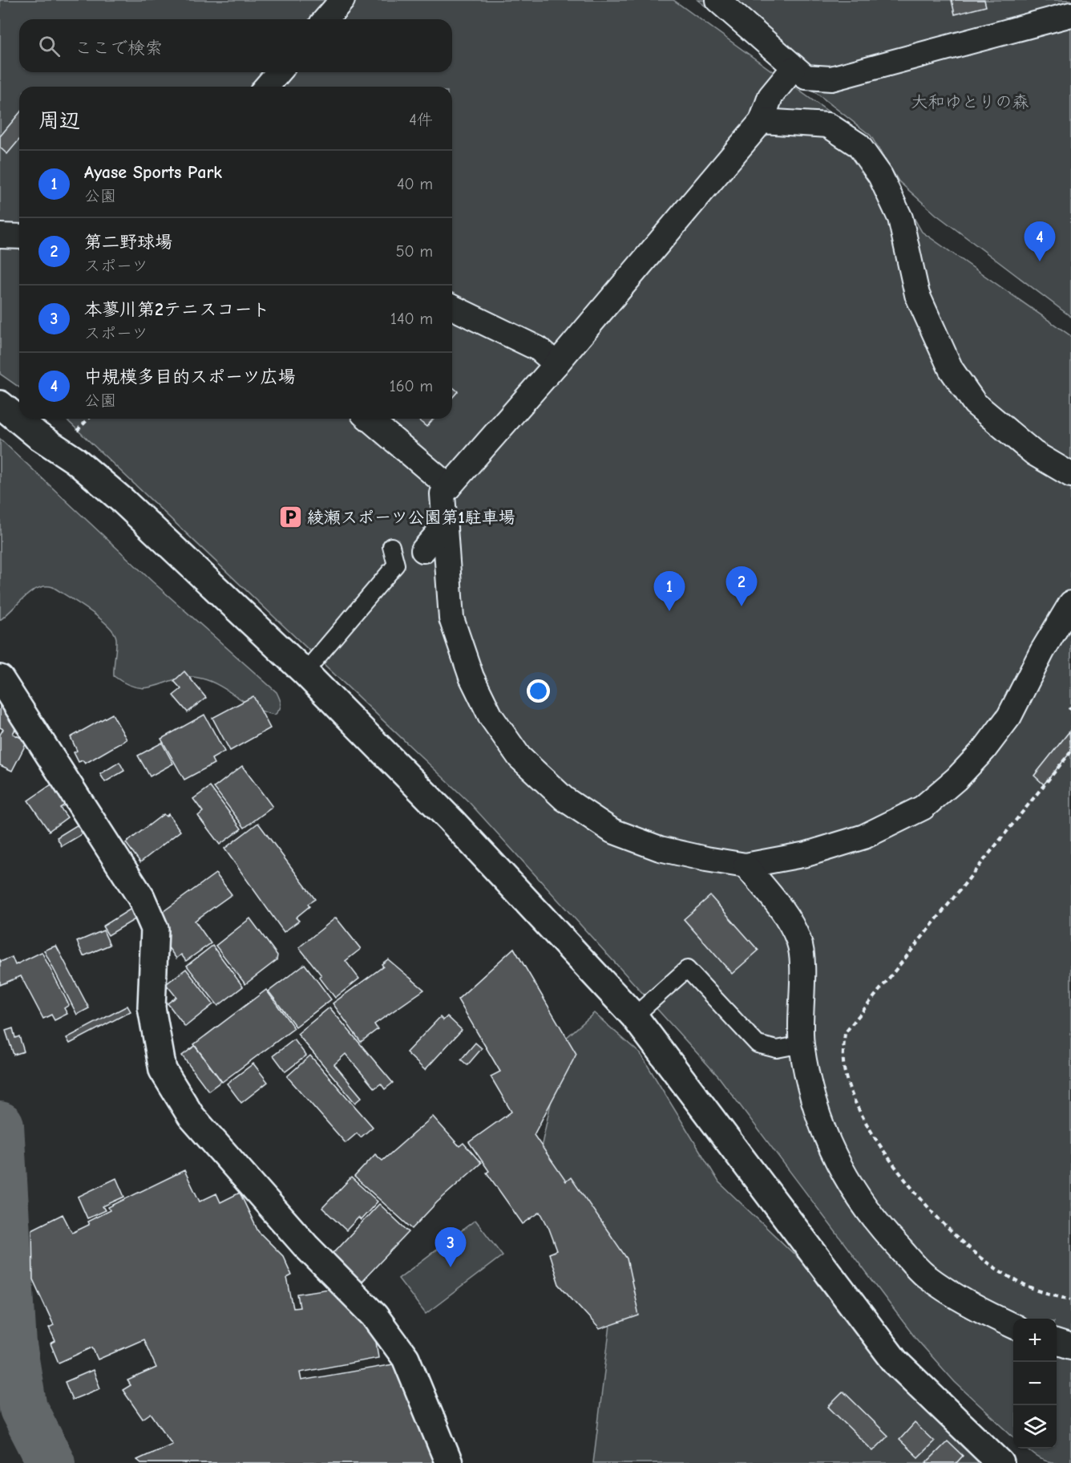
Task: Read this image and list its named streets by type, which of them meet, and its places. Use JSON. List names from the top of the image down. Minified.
{"parks":["大和ゆとりの森"],"places":{"parking":["綾瀬スポーツ公園第1駐車場"]},"page":{"search":"ここで検索","heading":["周辺","4件"],"list":[{"mark":"1","name":"Ayase Sports Park","note":"公園","value":"40 m"},{"mark":"2","name":"第二野球場","note":"スポーツ","value":"50 m"},{"mark":"3","name":"本蓼川第2テニスコート","note":"スポーツ","value":"140 m"},{"mark":"4","name":"中規模多目的スポーツ広場","note":"公園","value":"160 m"}],"pins":["4","2","1","3"],"map_buttons":["+","−"]}}
